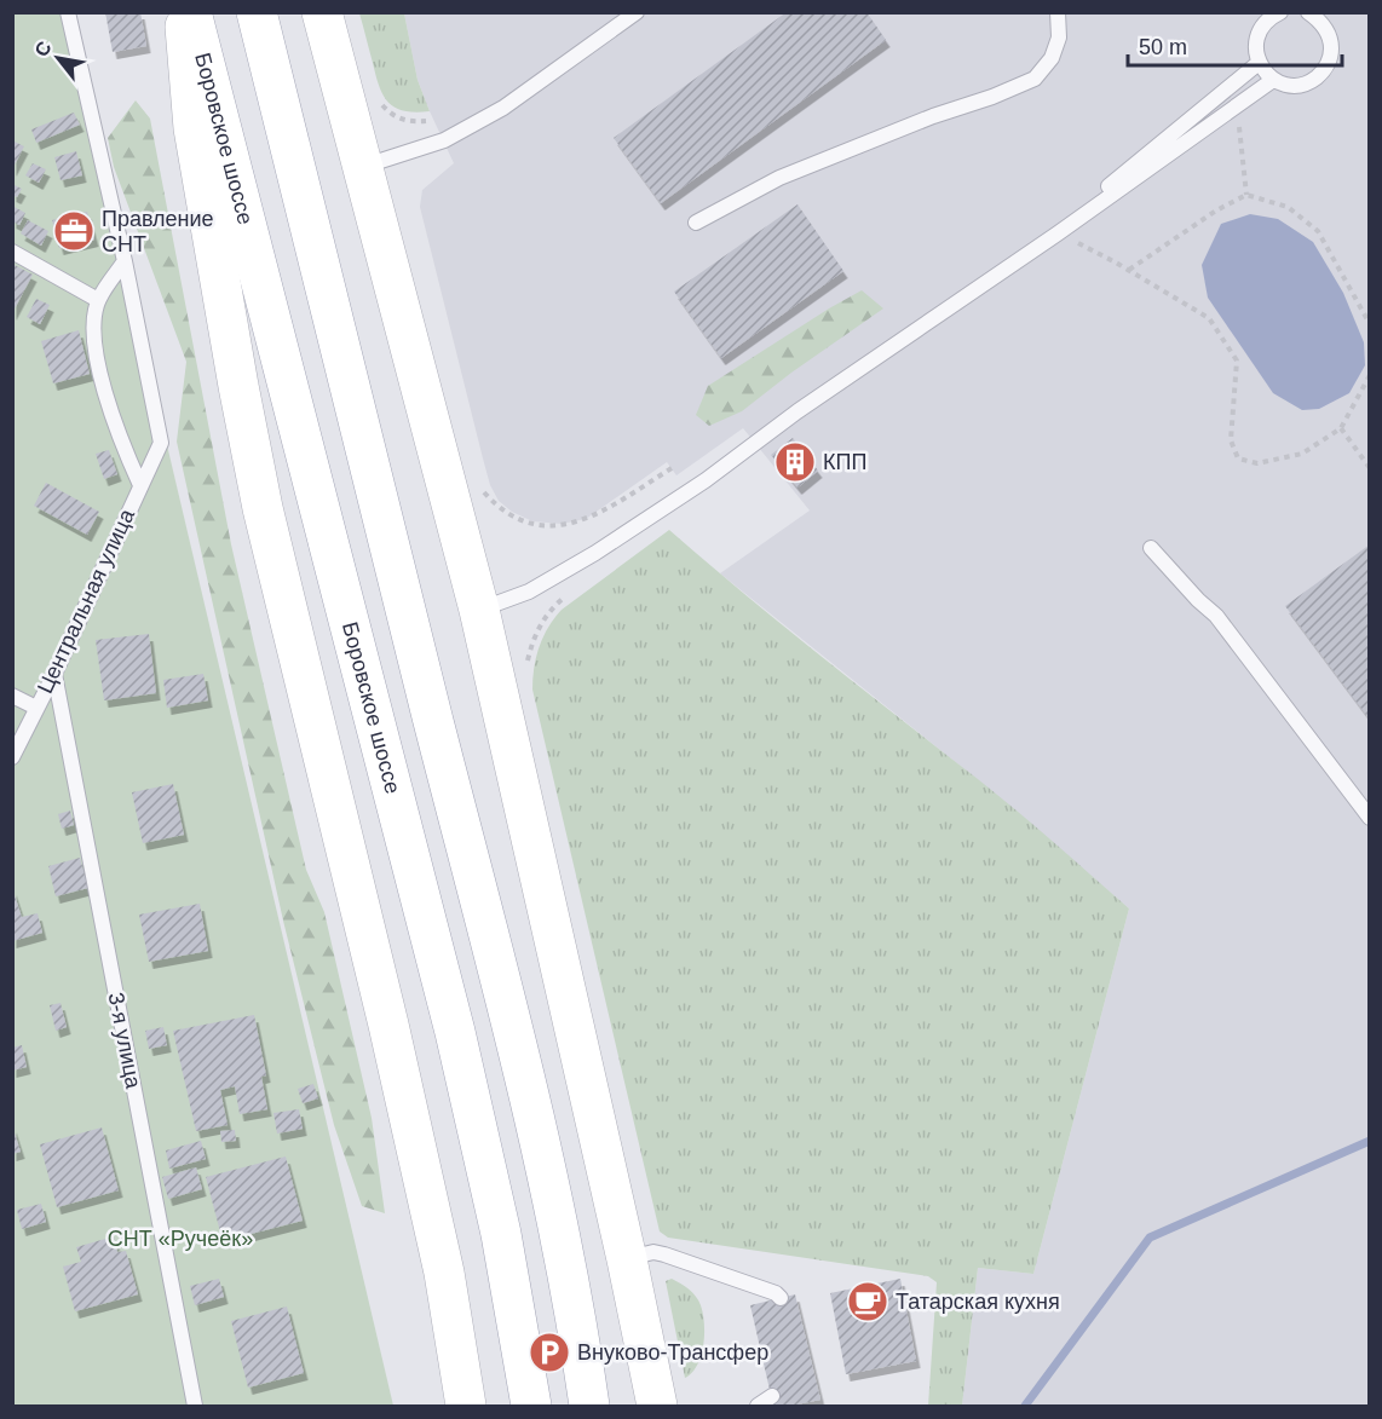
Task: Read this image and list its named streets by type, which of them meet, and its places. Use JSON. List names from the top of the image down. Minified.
{"streets":{"main road":["Боровское шоссе"],"lane":["Центральная улица","3-я улица"]},"crossings":[["Центральная улица","3-я улица"]],"parks":["СНТ «Ручеёк»"],"places":{"office":["Правление СНТ"],"building":["КПП"],"cafe":["Татарская кухня"],"parking":["Внуково-Трансфер"]},"scale_bar":"50 m","north":"top left"}
